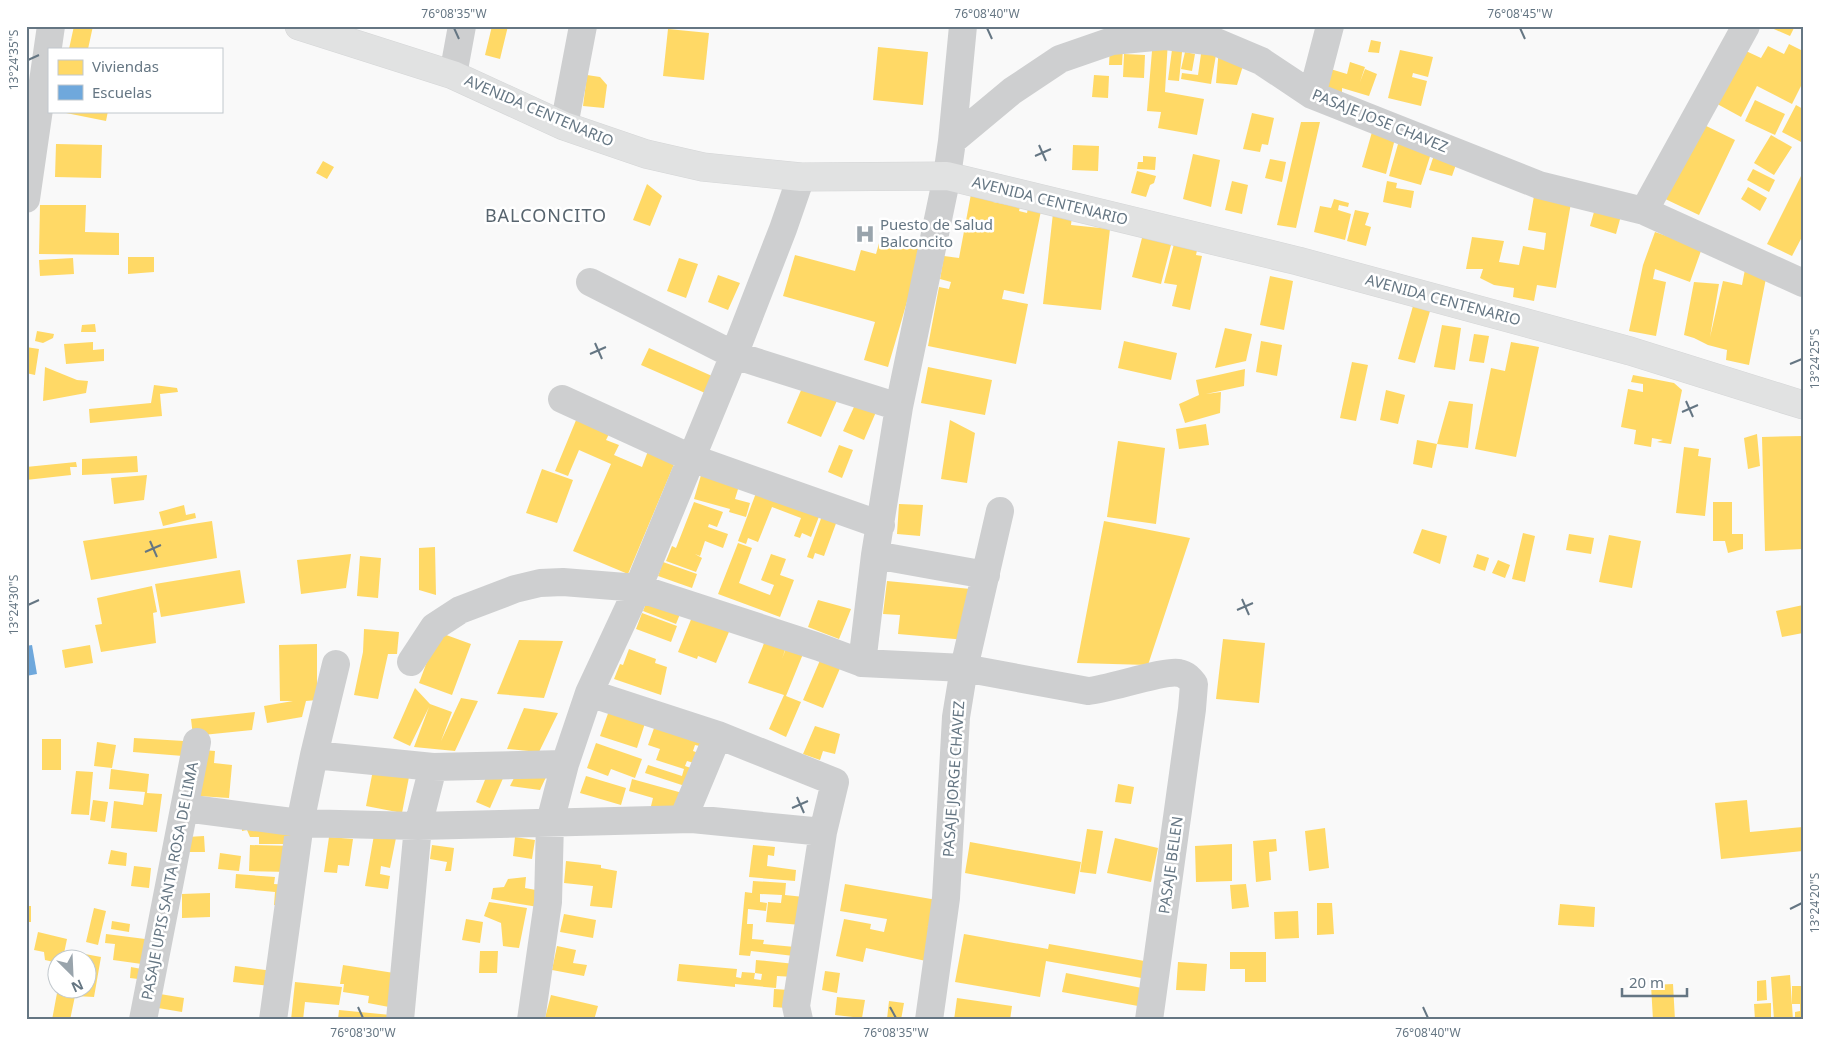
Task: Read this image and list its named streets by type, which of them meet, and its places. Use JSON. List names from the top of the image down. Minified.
{"streets":{"main road":["AVENIDA CENTENARIO"],"street":["PASAJE JOSE CHAVEZ","PASAJE JORGE CHAVEZ","PASAJE BELEN","PASAJE UPIS SANTA ROSA DE LIMA"]},"crossings":[["PASAJE JORGE CHAVEZ","PASAJE BELEN"]],"districts":["BALCONCITO"],"places":{"hospital":["Puesto de Salud Balconcito"]},"legend":["Viviendas","Escuelas"],"scale_bar":"20 m","north":"bottom right","coordinates":["76°08'35\"W","76°08'40\"W","76°08'45\"W","13°24'35\"S","13°24'25\"S","13°24'30\"S","13°24'20\"S","76°08'30\"W"]}
